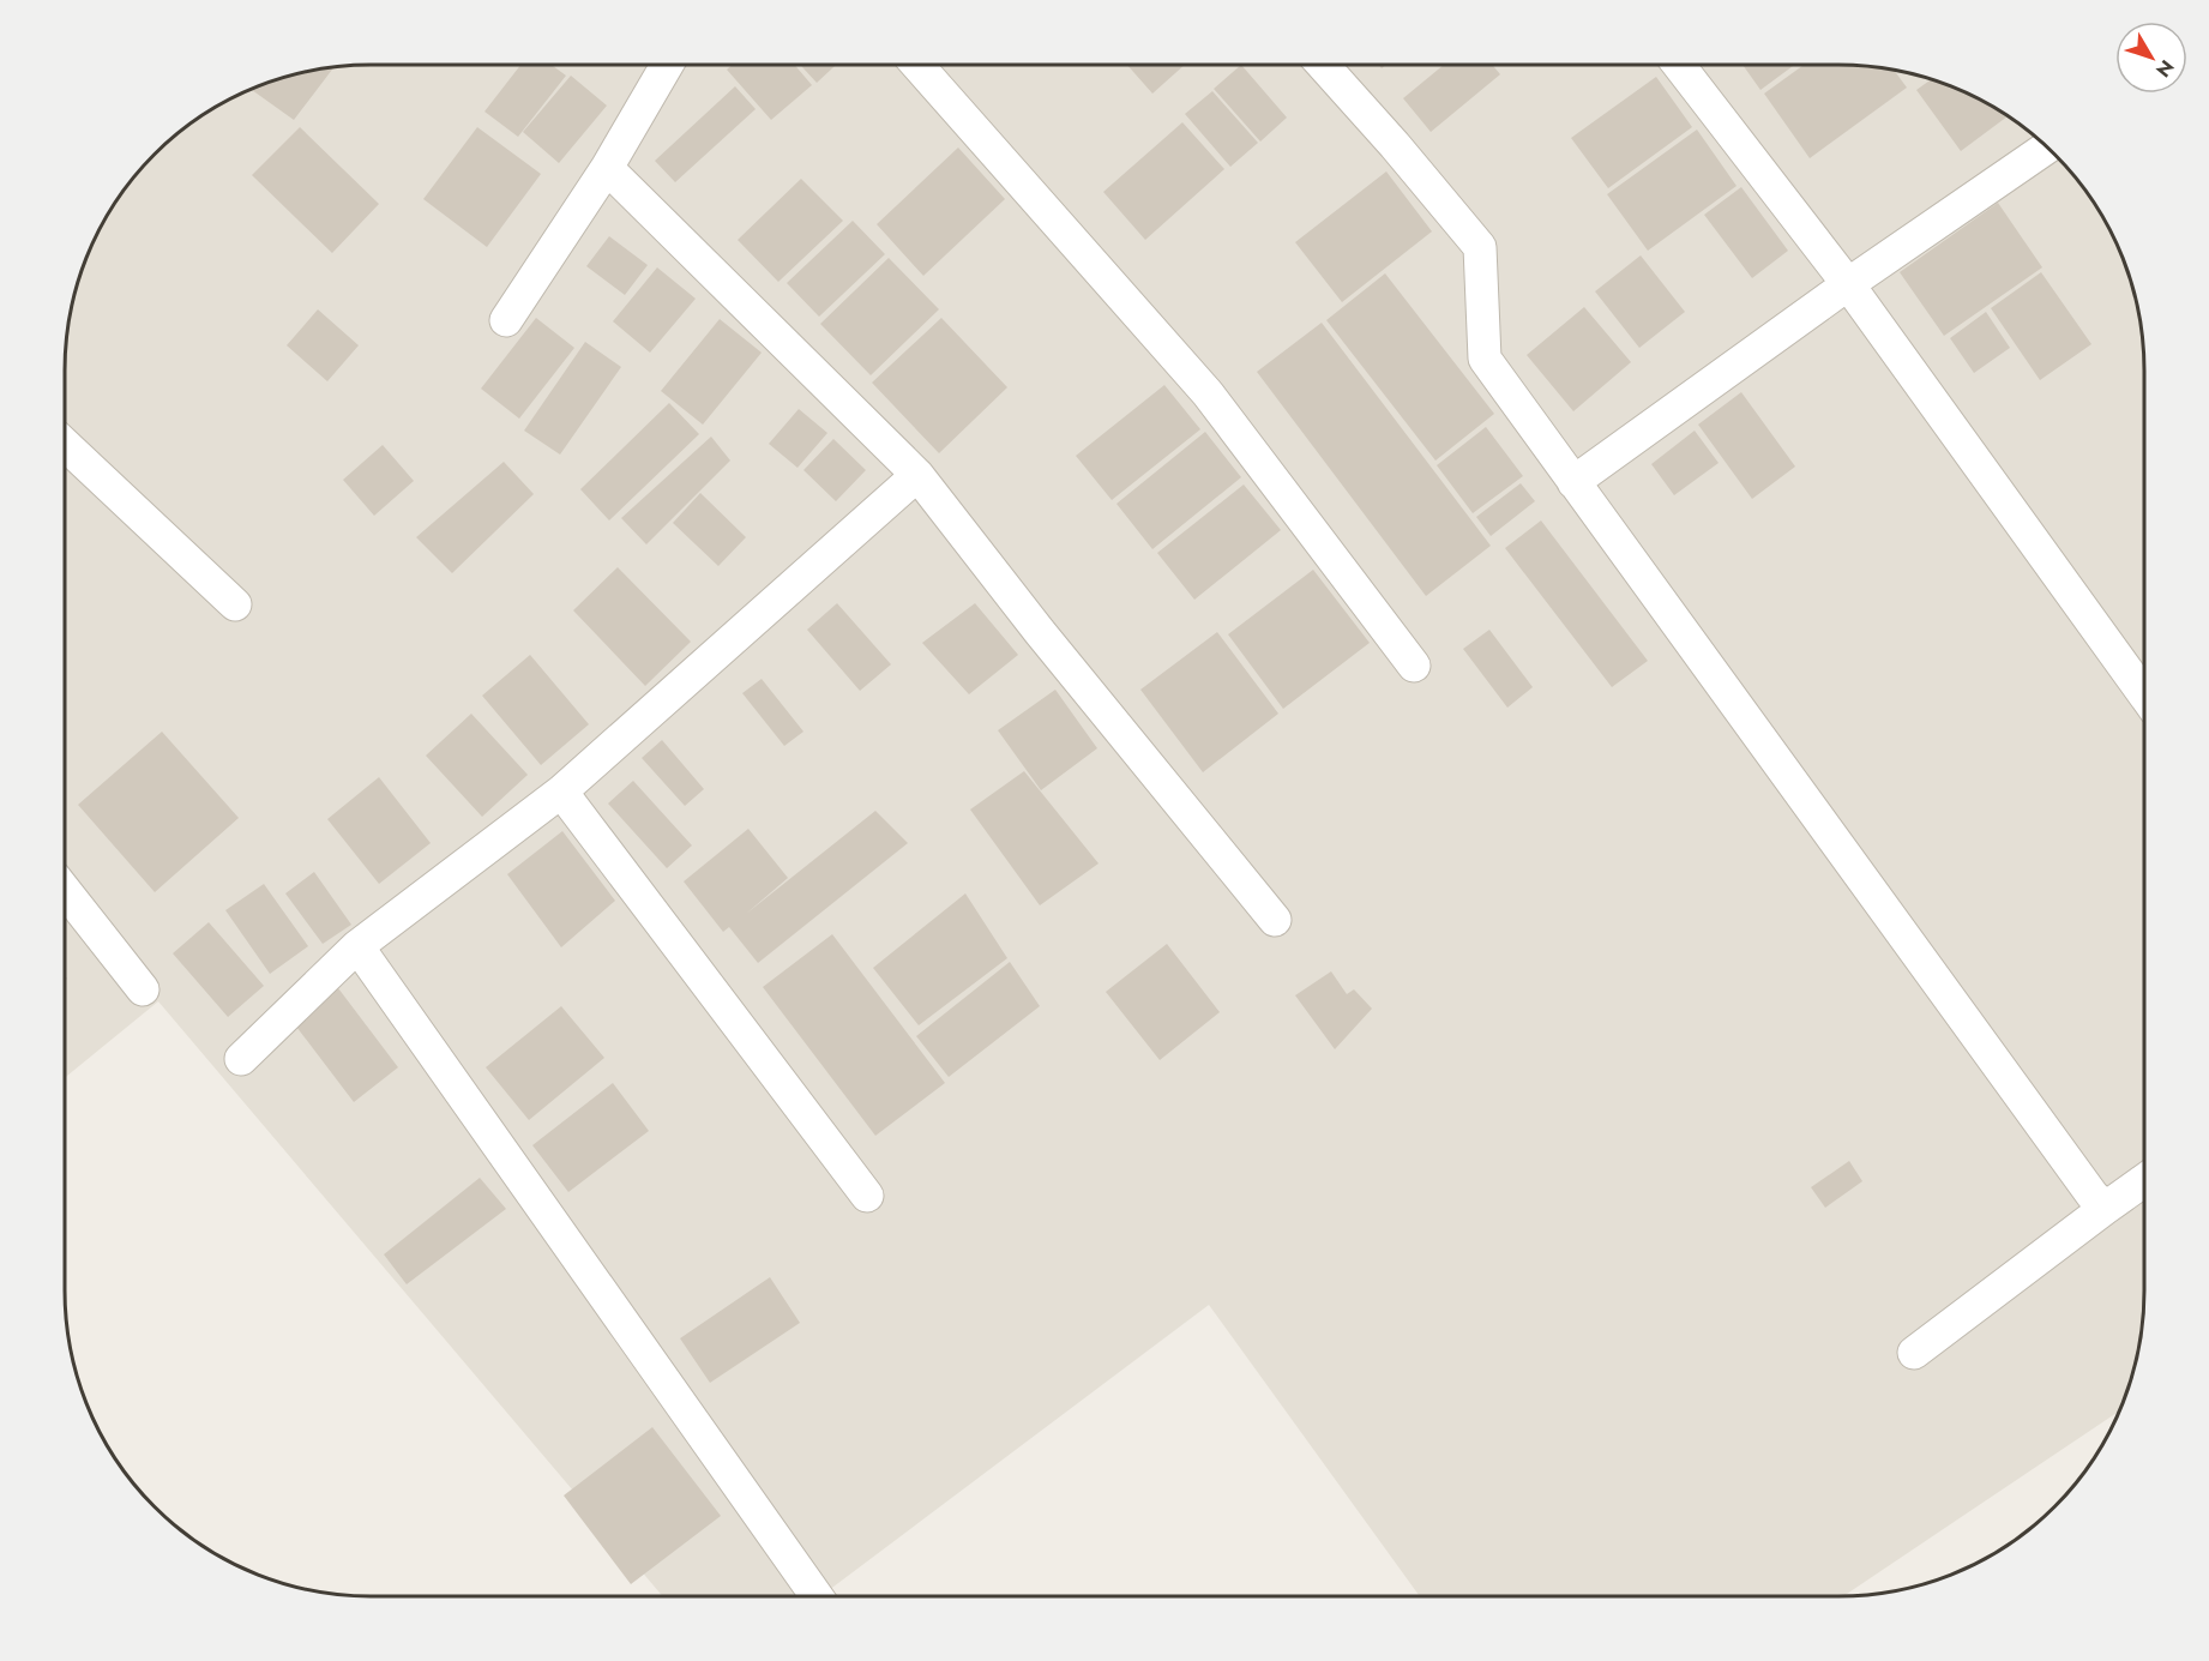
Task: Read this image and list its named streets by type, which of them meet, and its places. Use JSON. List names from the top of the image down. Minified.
{"north":"bottom right"}
